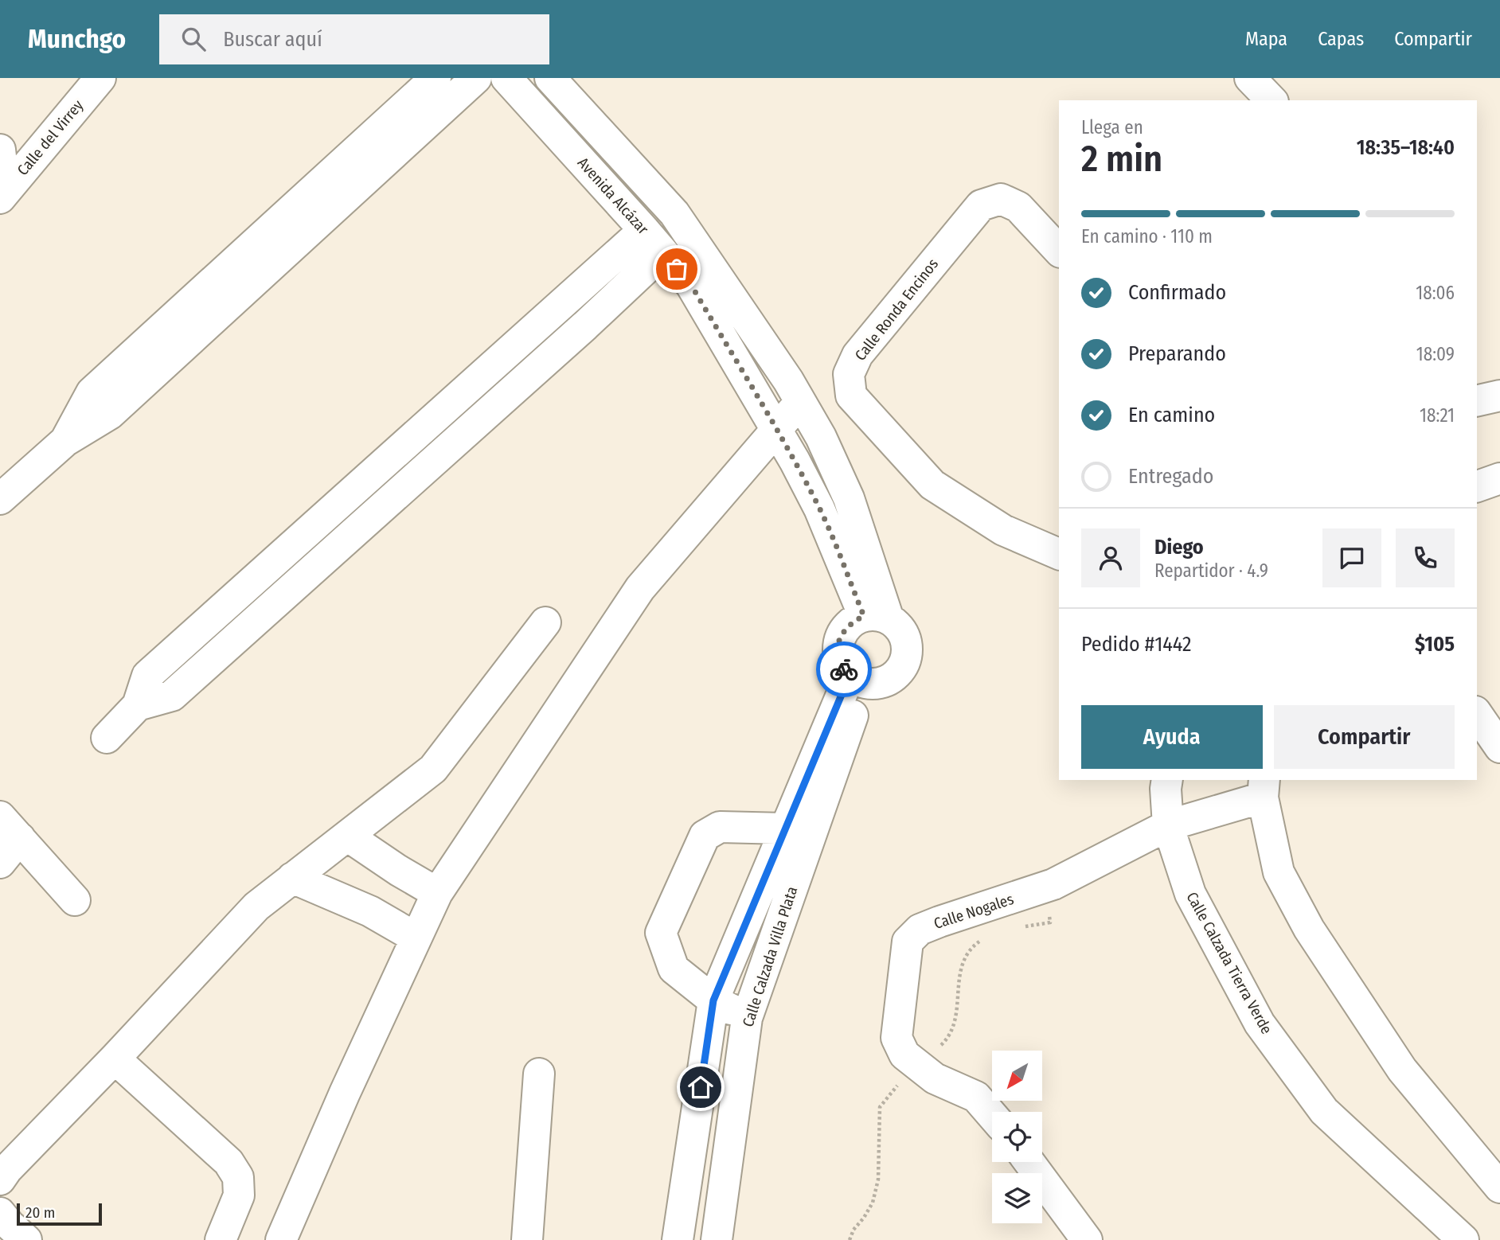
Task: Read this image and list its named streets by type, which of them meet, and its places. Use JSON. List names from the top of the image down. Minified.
{"streets":{"street":["Calle del Virrey","Avenida Alcázar","Calle Ronda Encinos","Calle Nogales","Calle Calzada Villa Plata","Calle Calzada Tierra Verde"]},"crossings":[["Avenida Alcázar","Calle Calzada Villa Plata"],["Calle Nogales","Calle Calzada Tierra Verde"]],"scale_bar":"20 m","north":"bottom left","page":{"header":"Munchgo","search":"Buscar aquí","nav":["Mapa","Capas","Compartir"],"heading":["2 min","Llega en","18:35–18:40"],"panel":["Diego","Repartidor · 4.9","Pedido #1442","$105"],"bar":"En camino · 110 m","list":[["Confirmado","18:06"],["Preparando","18:09"],["En camino","18:21"],"Entregado"],"buttons":["Ayuda","Compartir"],"scale":"20 m"}}
